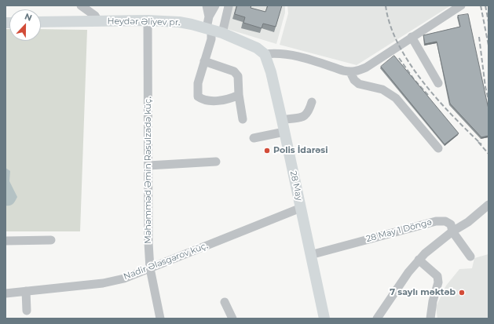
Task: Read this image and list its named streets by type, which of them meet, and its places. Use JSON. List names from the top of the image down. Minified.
{"streets":{"main road":["Heydər Əliyev pr.","28 May"],"street":["Məhəmməd Əmin Rəsulzadə küç.","28 May 1 Döngə","Nadir Ələsgərov küç."]},"crossings":[["Heydər Əliyev pr.","Məhəmməd Əmin Rəsulzadə küç."],["Heydər Əliyev pr.","28 May"],["Məhəmməd Əmin Rəsulzadə küç.","Nadir Ələsgərov küç."],["28 May","28 May 1 Döngə"],["28 May","Nadir Ələsgərov küç."]],"places":["Polis İdarəsi","7 saylı məktəb"],"north":"top"}
